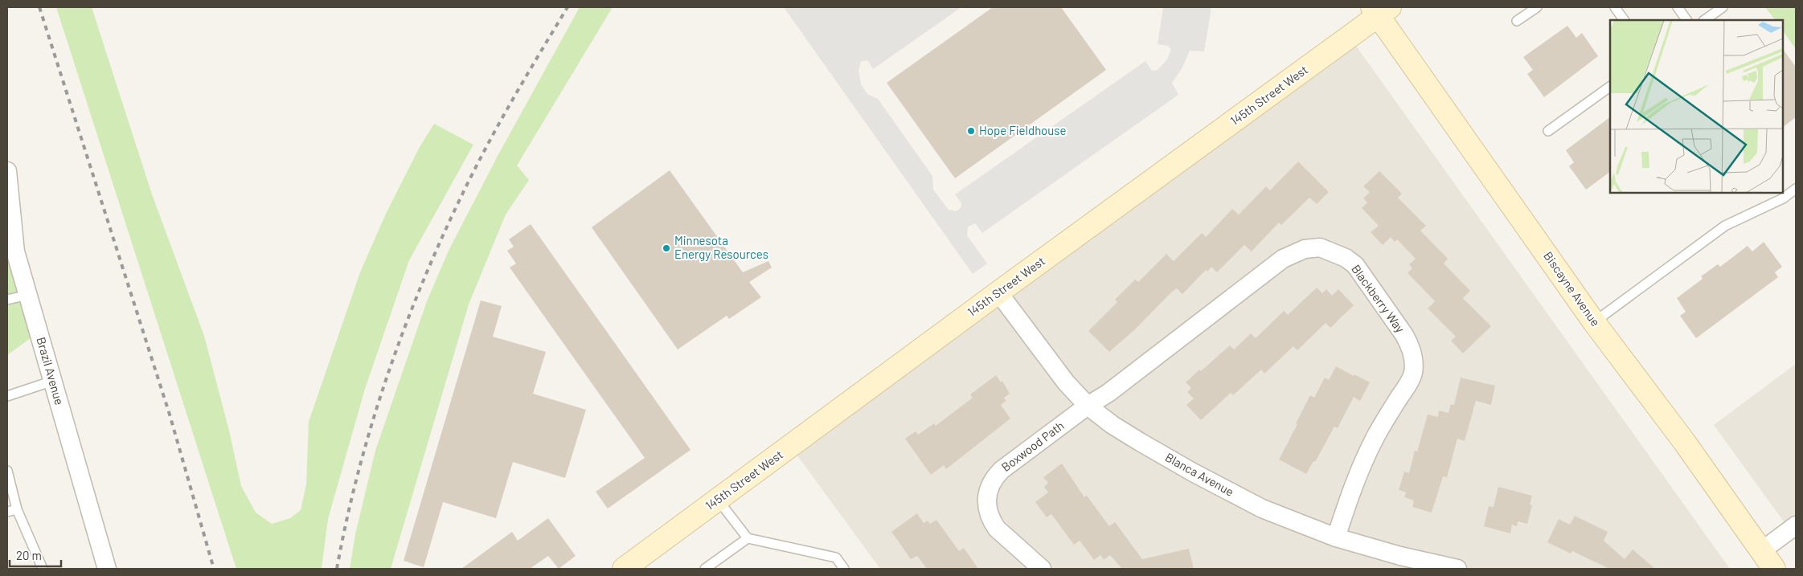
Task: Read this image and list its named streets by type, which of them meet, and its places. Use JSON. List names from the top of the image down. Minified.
{"streets":{"street":["145th Street West","Biscayne Avenue","Blackberry Way","Brazil Avenue","Boxwood Path","Blanca Avenue"]},"crossings":[["145th Street West","Biscayne Avenue"],["145th Street West","Blanca Avenue"],["Blackberry Way","Boxwood Path"],["Blackberry Way","Blanca Avenue"],["Boxwood Path","Blanca Avenue"]],"places":["Hope Fieldhouse","Minnesota Energy Resources"],"scale_bar":"20 m"}
